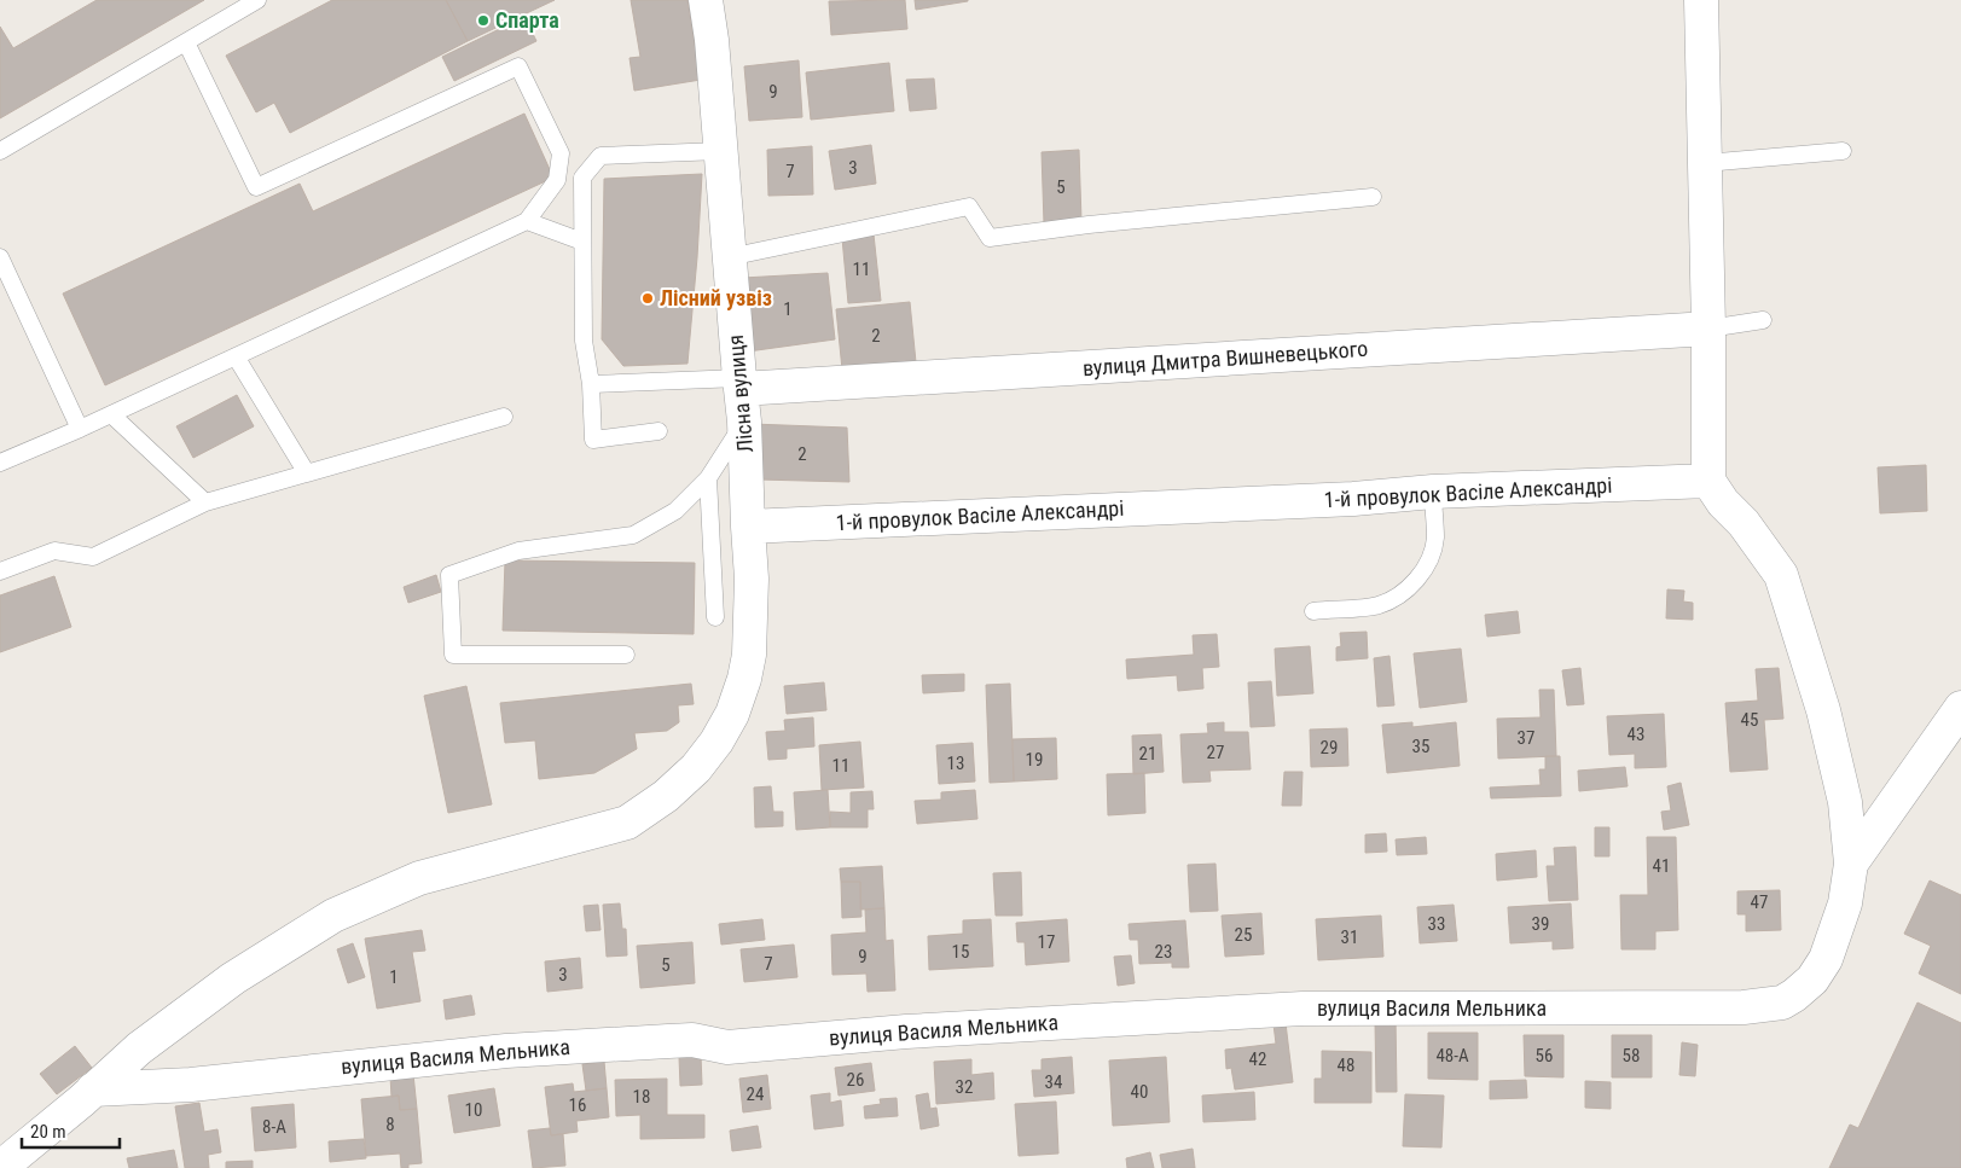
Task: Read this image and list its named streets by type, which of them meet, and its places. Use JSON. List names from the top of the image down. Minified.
{"streets":{"street":["вулиця Дмитра Вишневецького","Лісна вулиця","1-й провулок Васіле Александрі","вулиця Василя Мельника"]},"crossings":[["вулиця Дмитра Вишневецького","Лісна вулиця"],["Лісна вулиця","1-й провулок Васіле Александрі"],["Лісна вулиця","вулиця Василя Мельника"]],"places":["Спарта","Лісний узвіз"],"house_numbers":["9","3","7","5","11","1","2","2","45","43","37","35","29","27","21","19","13","11","41","47","33","39","25","31","17","15","23","9","7","5","3","1","48-А","56","58","42","48","26","34","32","40","24","18","16","10","8","8-А"],"scale_bar":"20 m"}
